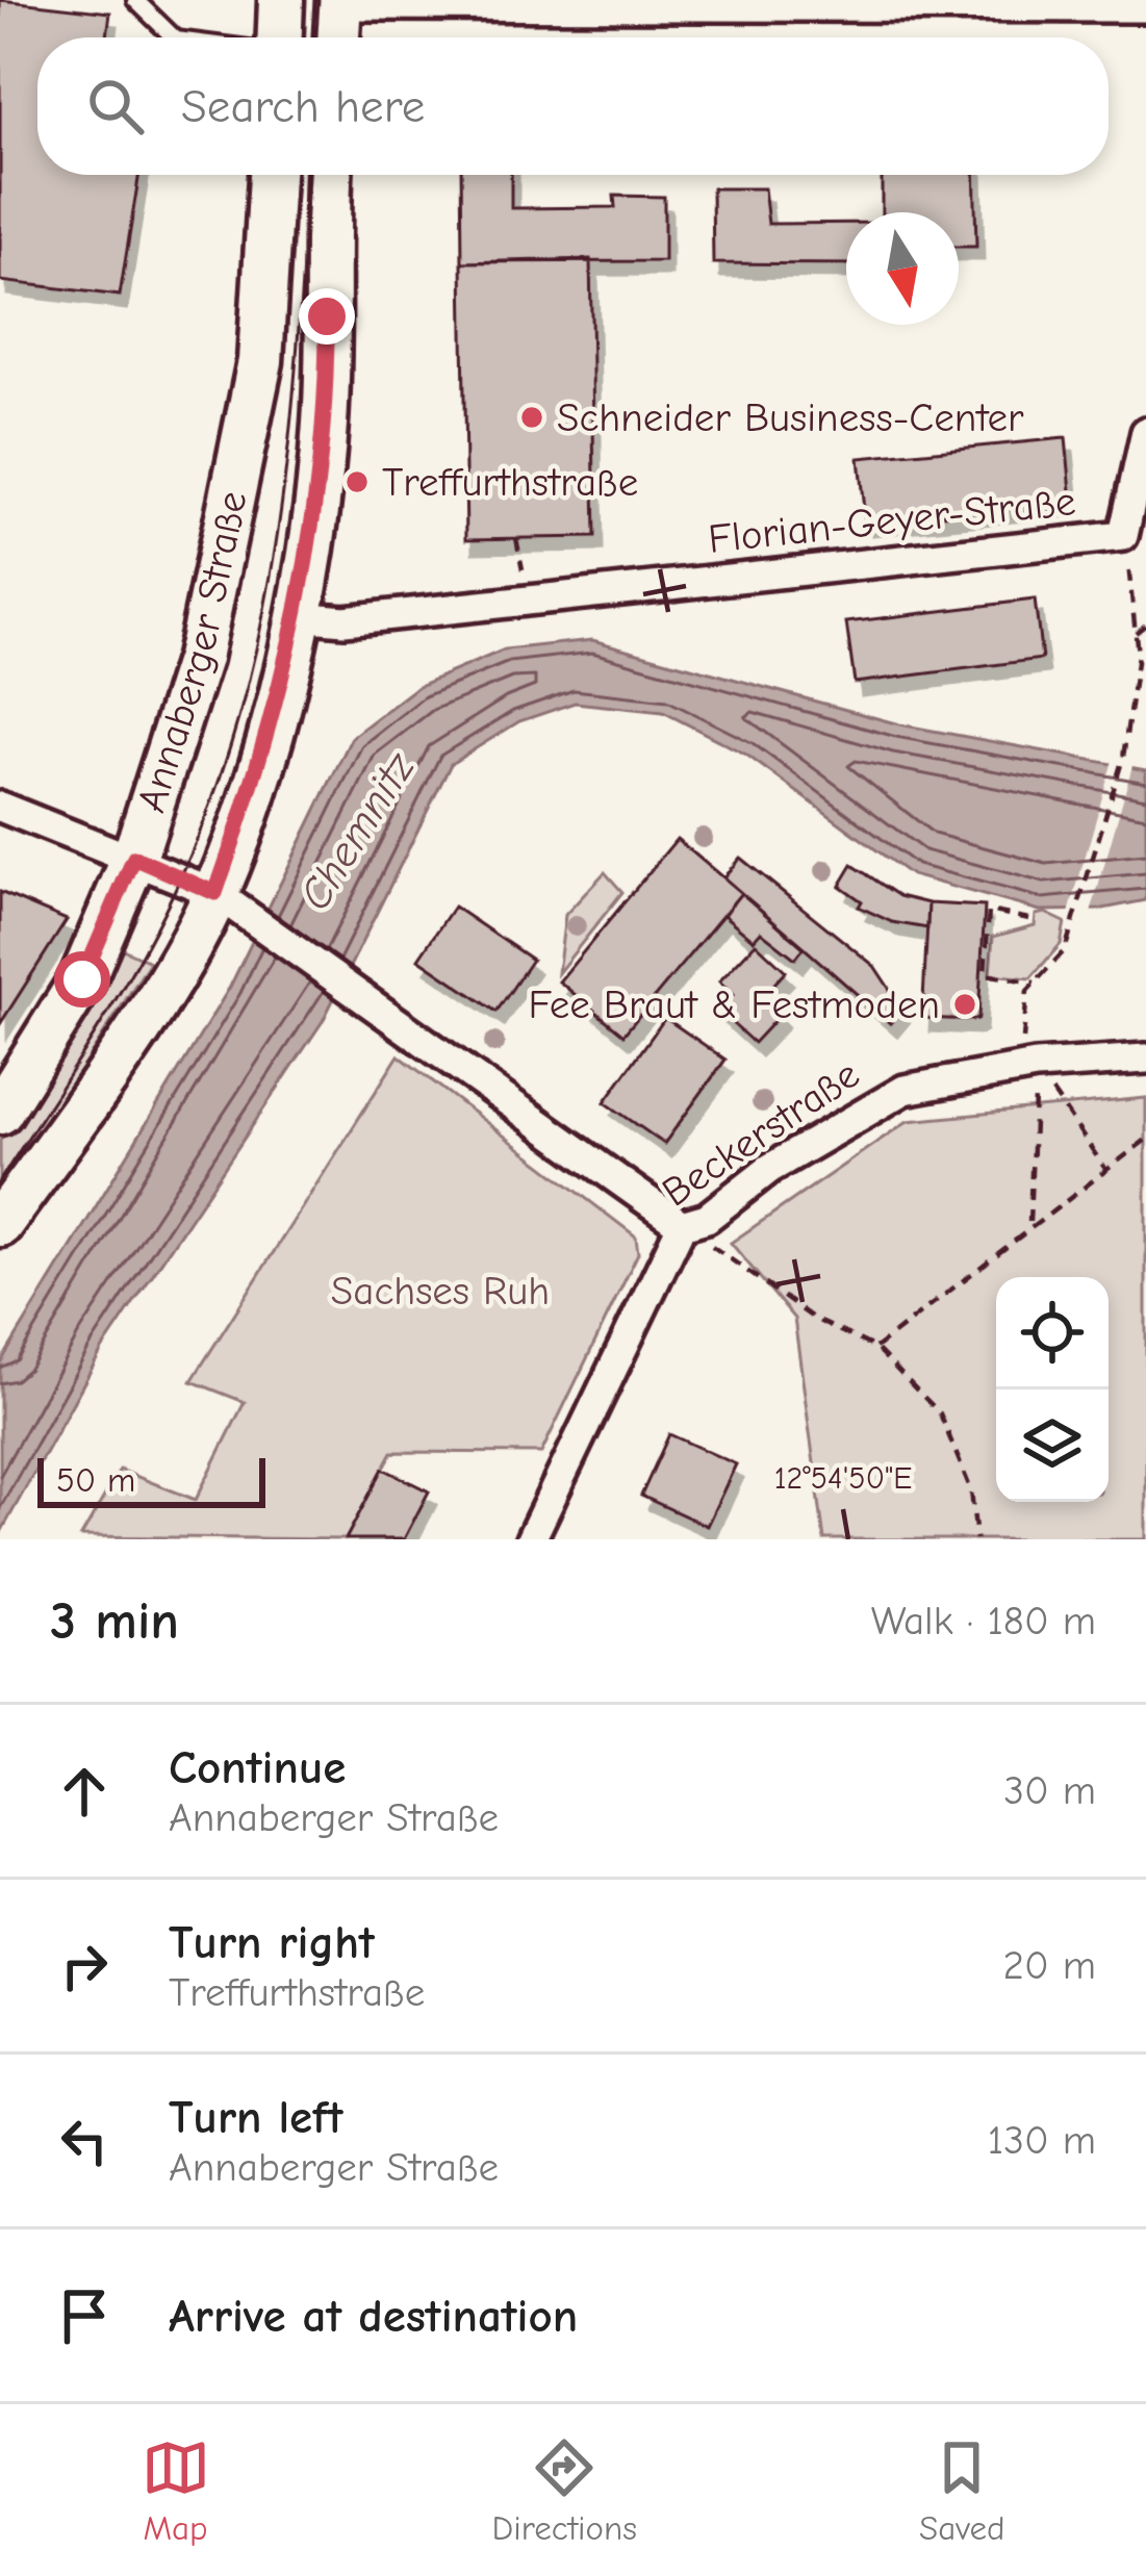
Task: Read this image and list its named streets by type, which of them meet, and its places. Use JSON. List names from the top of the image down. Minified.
{"streets":{"main road":["Annaberger Straße"],"street":["Florian-Geyer-Straße","Beckerstraße"]},"crossings":[["Florian-Geyer-Straße","Annaberger Straße"]],"water":["Chemnitz"],"parks":["Sachses Ruh"],"places":["Schneider Business-Center","Treffurthstraße","Fee Braut & Festmoden"],"scale_bar":"50 m","north":"bottom","page":{"search":"Search here","scale":"50 m","heading":["3 min","Walk · 180 m"],"list":[["Continue","Annaberger Straße","30 m"],["Turn right","Treffurthstraße","20 m"],["Turn left","Annaberger Straße","130 m"],"Arrive at destination"],"nav":["Map","Directions","Saved"]},"coordinates":["12°54'50\"E"]}
